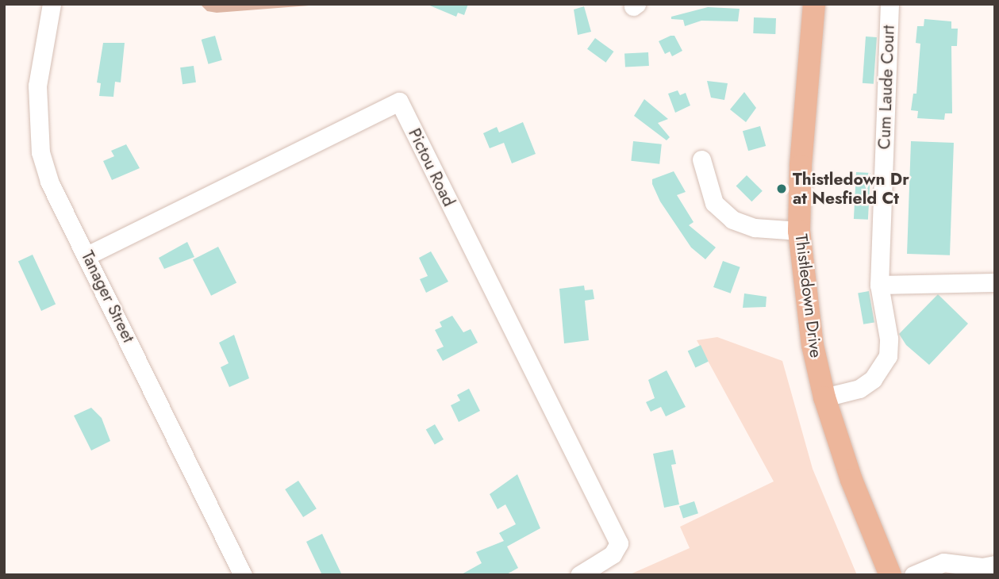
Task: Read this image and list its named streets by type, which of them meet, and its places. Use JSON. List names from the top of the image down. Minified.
{"streets":{"main road":["Thistledown Drive"],"street":["Cum Laude Court","Pictou Road","Tanager Street"]},"crossings":[["Cum Laude Court","Thistledown Drive"],["Pictou Road","Tanager Street"]],"places":["Thistledown Dr at Nesfield Ct"]}
